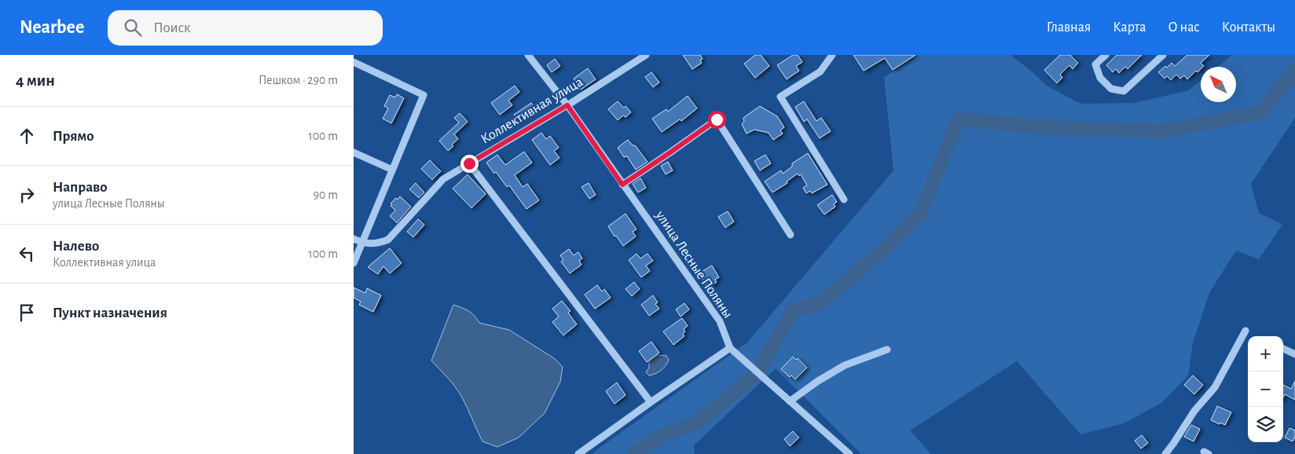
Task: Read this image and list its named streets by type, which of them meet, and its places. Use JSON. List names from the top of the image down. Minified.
{"streets":{"street":["Коллективная улица","улица Лесные Поляны"]},"crossings":[["Коллективная улица","улица Лесные Поляны"]],"north":"top left","page":{"header":"Nearbee","search":"Поиск","nav":["Главная","Карта","О нас","Контакты"],"heading":["4 мин","Пешком · 290 m"],"list":[["Прямо","100 m"],["Направо","улица Лесные Поляны","90 m"],["Налево","Коллективная улица","100 m"],"Пункт назначения"],"map_buttons":["+","−"]}}
